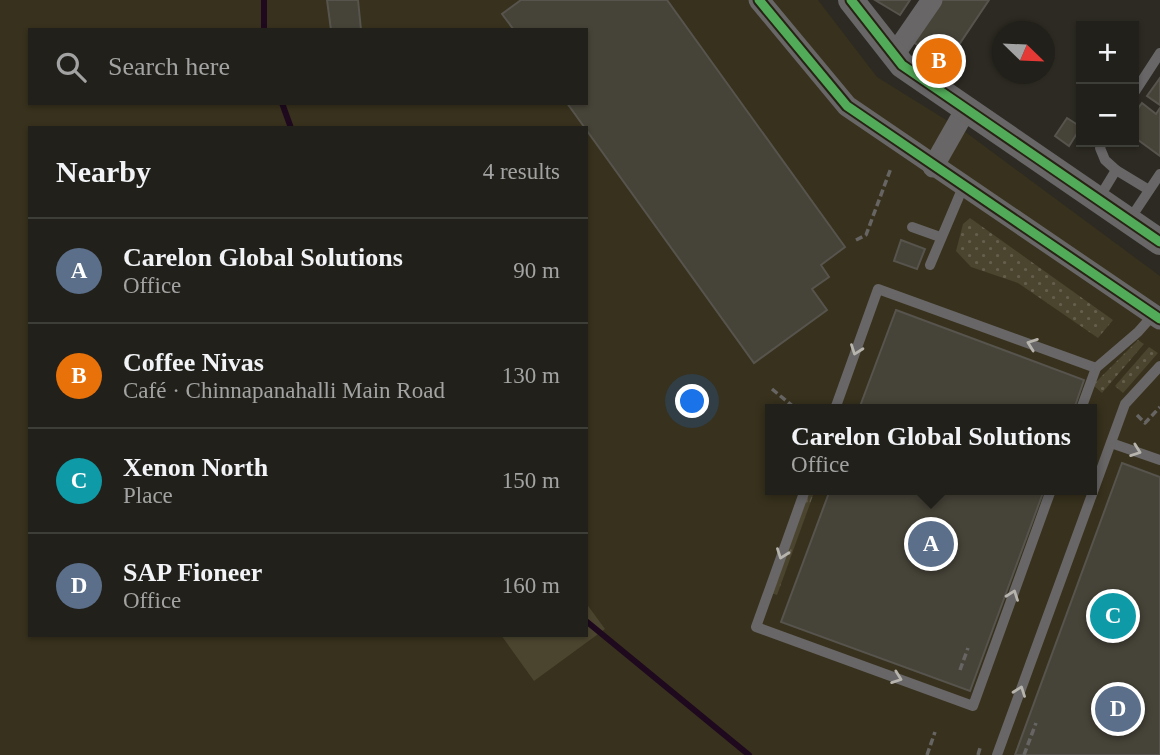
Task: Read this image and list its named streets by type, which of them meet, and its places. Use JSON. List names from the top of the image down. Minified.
{"north":"bottom right","page":{"map_buttons":["+","−"],"search":"Search here","pins":["B","A","C","D"],"heading":["Nearby","4 results"],"list":[{"mark":"A","name":"Carelon Global Solutions","note":"Office","value":"90 m"},{"mark":"B","name":"Coffee Nivas","note":"Café · Chinnapanahalli Main Road","value":"130 m"},{"mark":"C","name":"Xenon North","note":"Place","value":"150 m"},{"mark":"D","name":"SAP Fioneer","note":"Office","value":"160 m"}],"popup":["Carelon Global Solutions","Office"]}}
